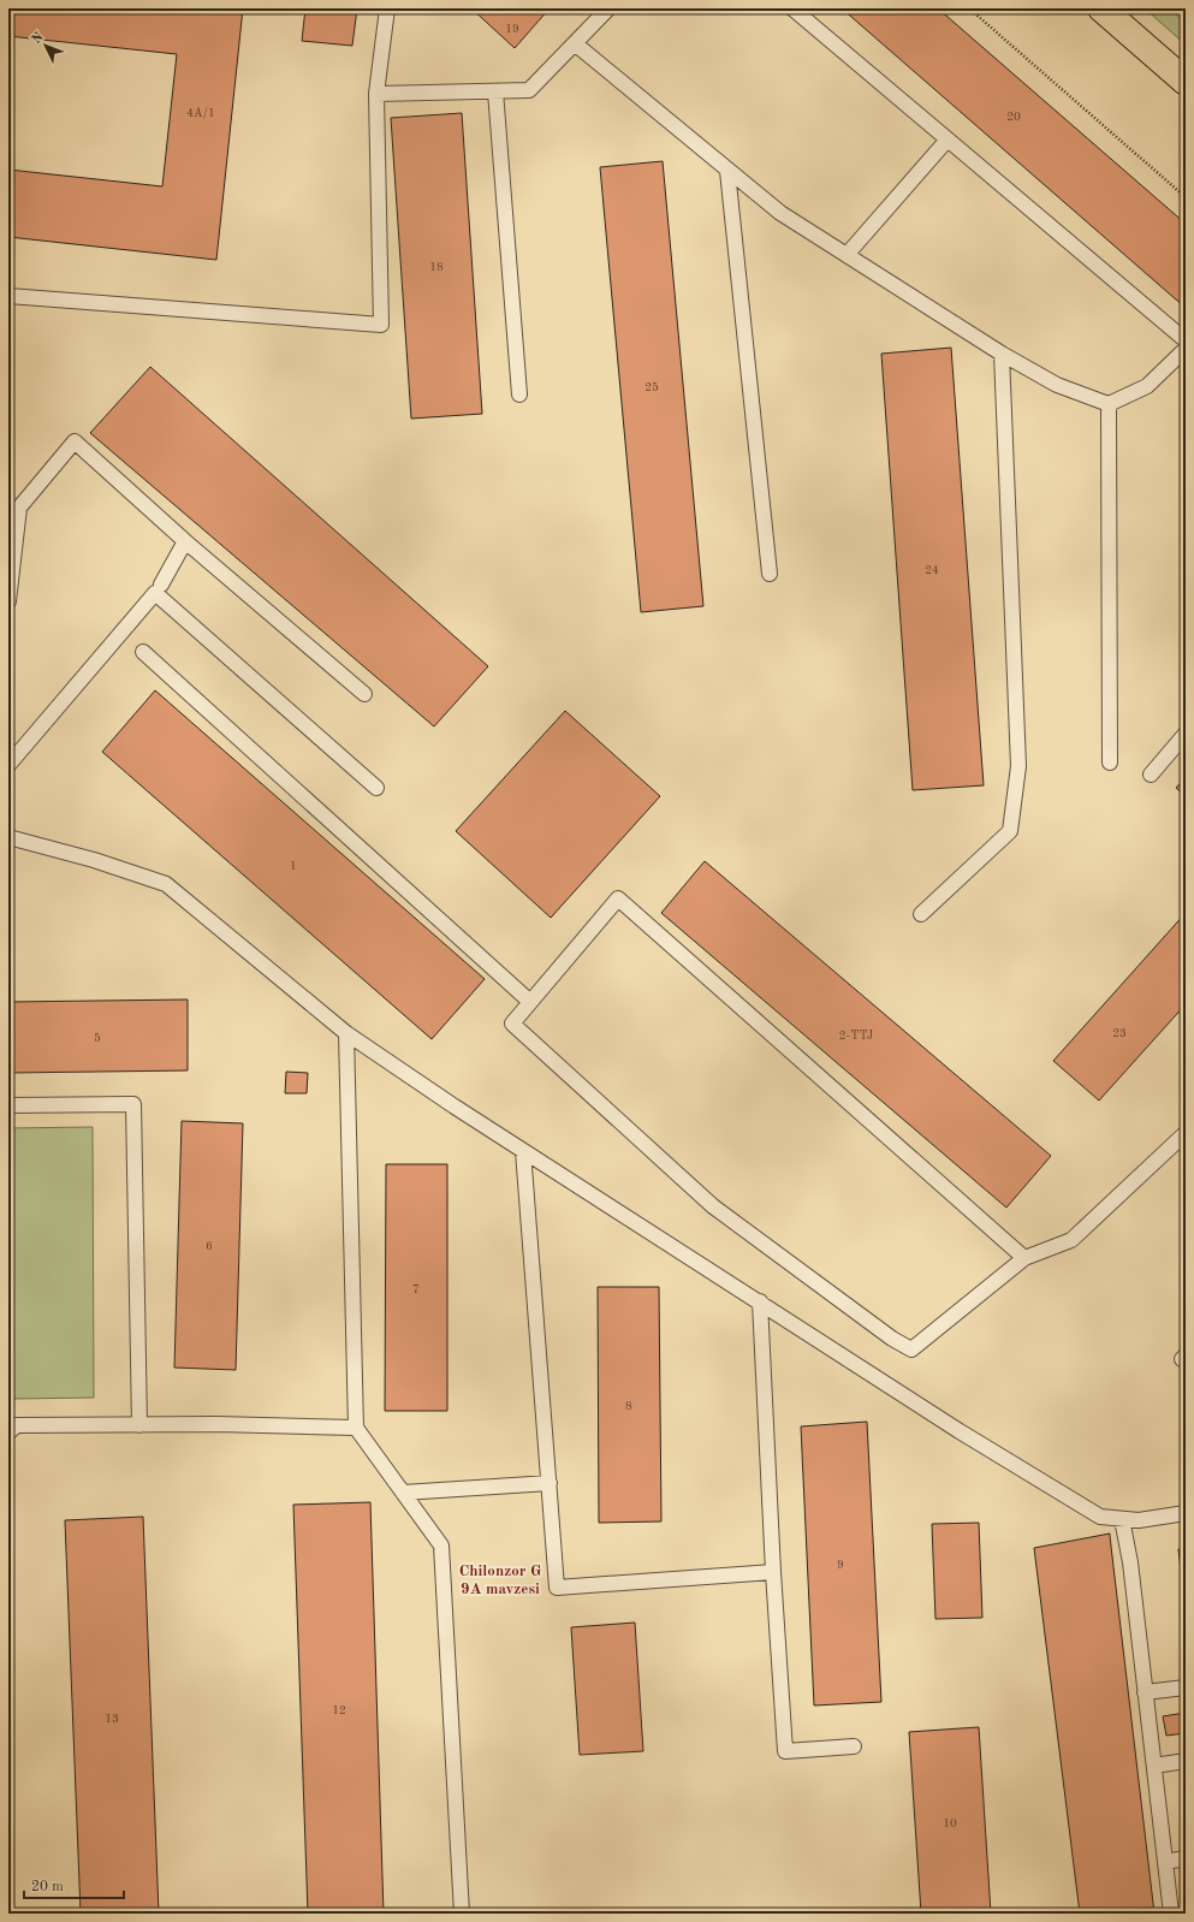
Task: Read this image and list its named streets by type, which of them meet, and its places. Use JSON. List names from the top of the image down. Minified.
{"districts":["Chilonzor G 9A mavzesi"],"house_numbers":["19","4A/1","20","18","25","24","1","23","2-TTJ","5","6","7","8","9","12","13","10"],"scale_bar":"20 m","north":"top left"}
